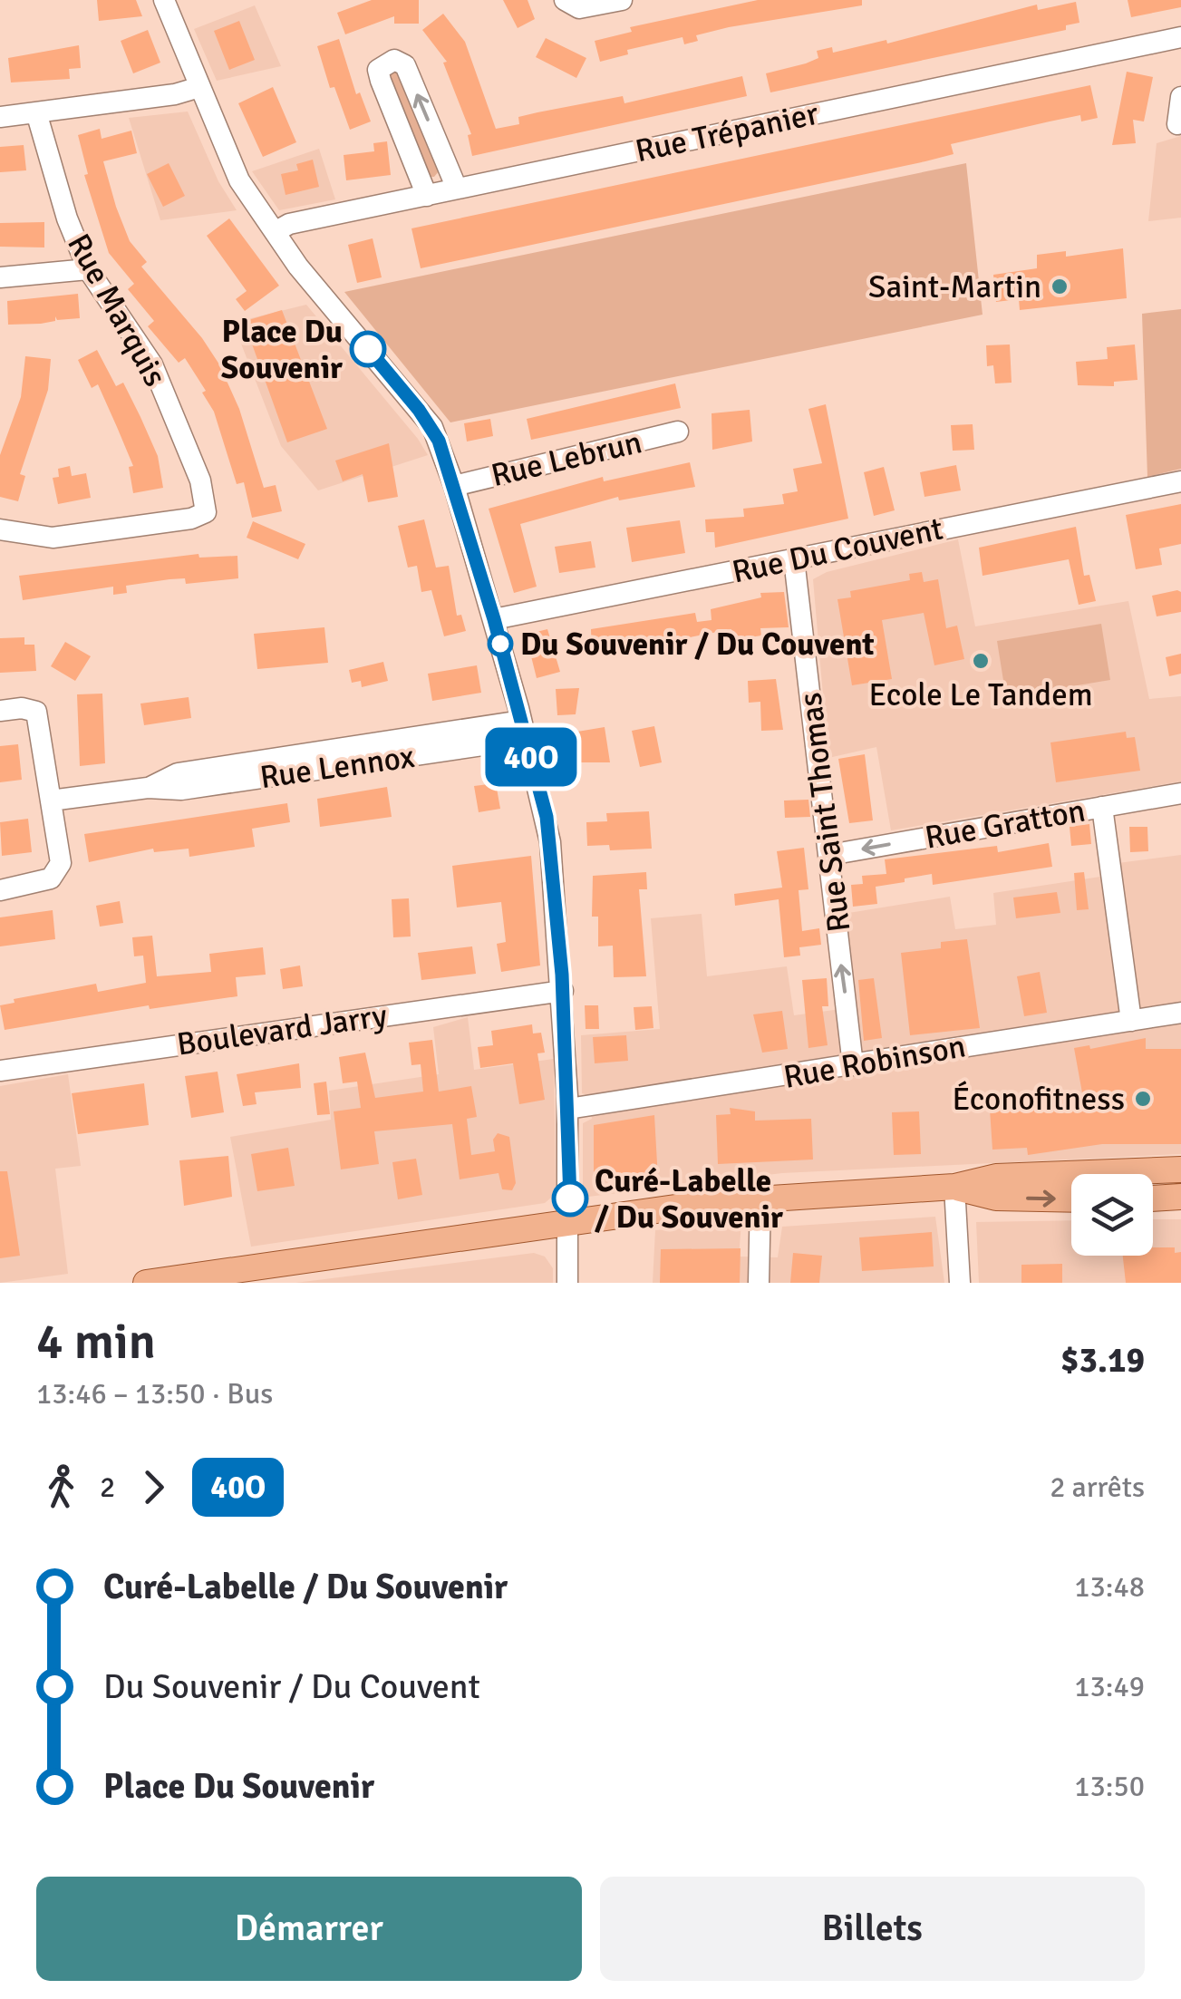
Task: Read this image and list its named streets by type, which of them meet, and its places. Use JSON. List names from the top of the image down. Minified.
{"streets":{"street":["Rue Trépanier","Rue Marquis","Rue Lebrun","Rue Du Couvent","Rue Lennox","Rue Saint Thomas","Rue Gratton","Boulevard Jarry","Rue Robinson"]},"crossings":[["Rue Du Couvent","Rue Saint Thomas"],["Rue Saint Thomas","Rue Gratton"],["Rue Saint Thomas","Rue Robinson"]],"one_way":["Rue Saint Thomas","Rue Gratton"],"places":["Saint-Martin","Place Du Souvenir","Du Souvenir / Du Couvent","Ecole Le Tandem","Éconofitness","Curé-Labelle / Du Souvenir"],"lines":["bus line 40O"],"page":{"on_map":"40O","heading":["4 min","13:46 – 13:50 · Bus","$3.19"],"legs":["2","40O","2 arrêts"],"list":[{"name":"Curé-Labelle / Du Souvenir","value":"13:48"},{"name":"Du Souvenir / Du Couvent","value":"13:49"},{"name":"Place Du Souvenir","value":"13:50"}],"buttons":["Démarrer","Billets"]}}
